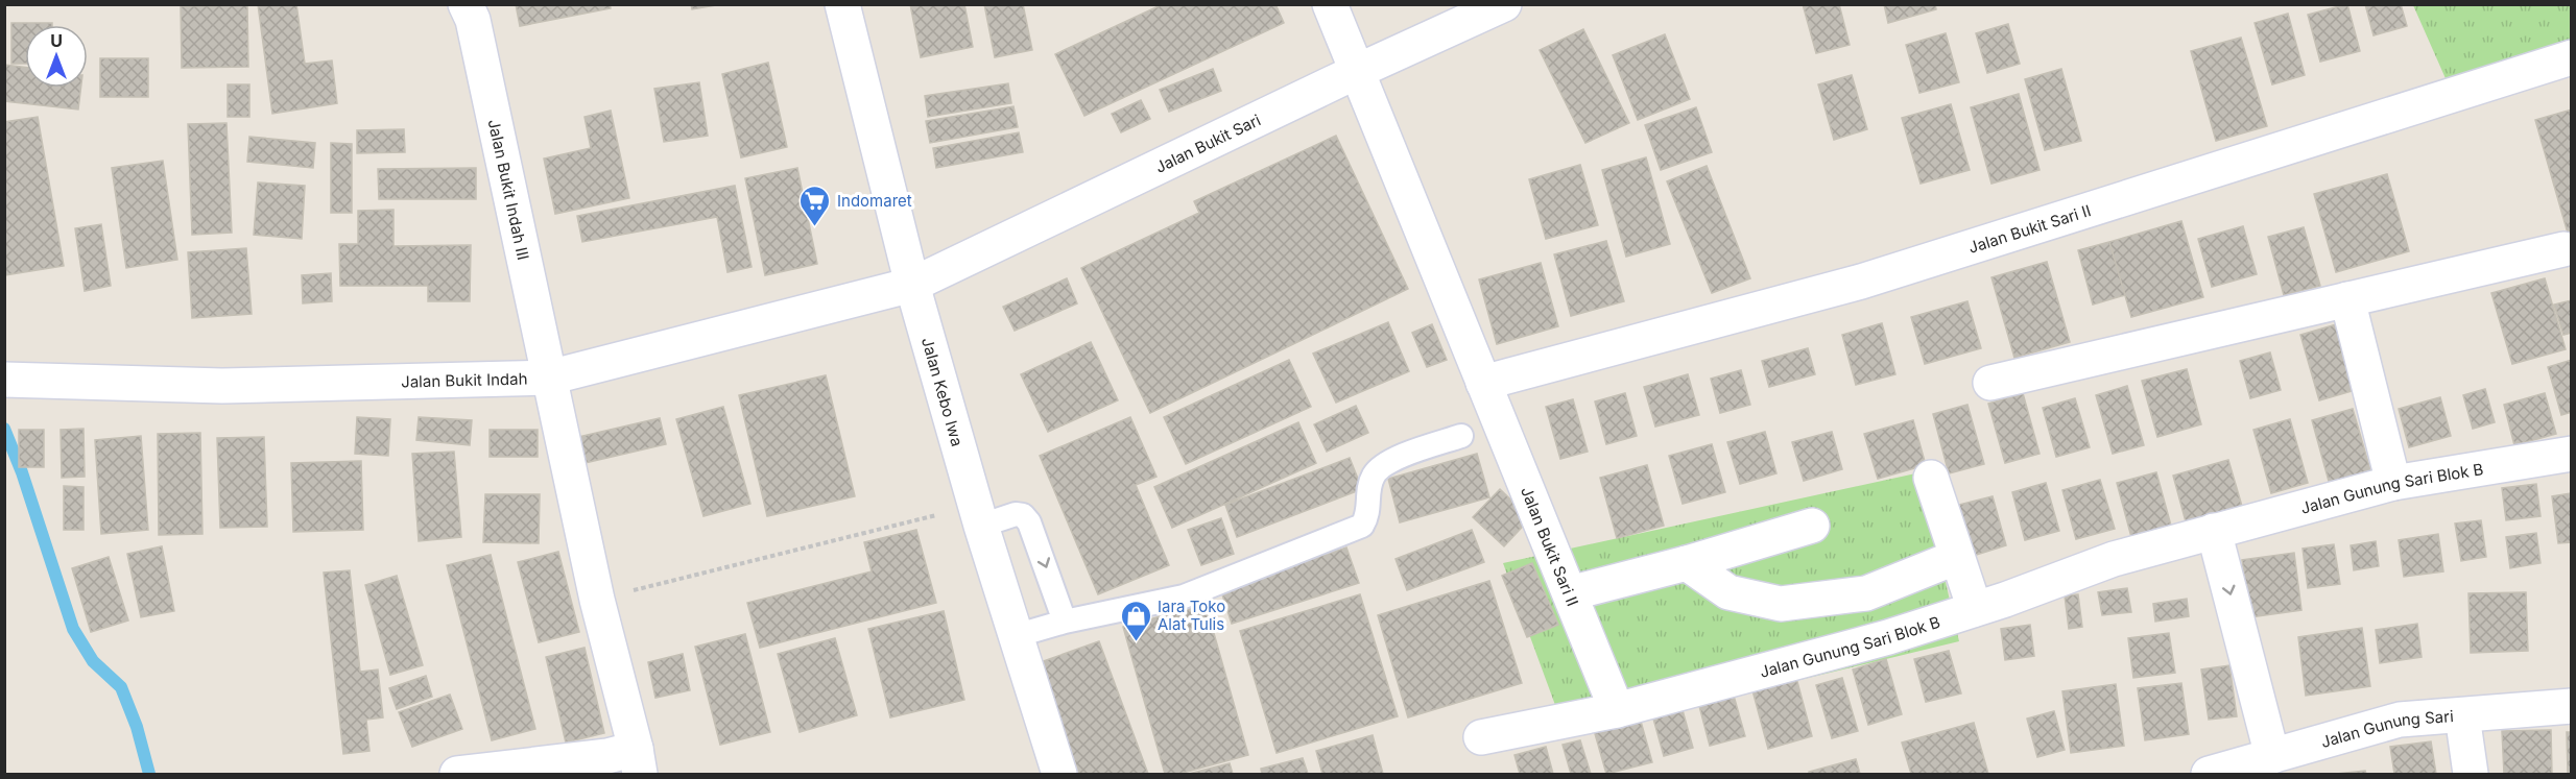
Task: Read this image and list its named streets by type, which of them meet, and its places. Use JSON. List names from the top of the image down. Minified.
{"streets":{"street":["Jalan Bukit Sari","Jalan Bukit Indah III","Jalan Bukit Sari II","Jalan Bukit Indah","Jalan Kebo Iwa","Jalan Gunung Sari Blok B","Jalan Gunung Sari"]},"crossings":[["Jalan Bukit Sari","Jalan Bukit Sari II"],["Jalan Bukit Sari","Jalan Bukit Indah"],["Jalan Bukit Sari","Jalan Kebo Iwa"],["Jalan Bukit Indah III","Jalan Bukit Indah"],["Jalan Bukit Sari II","Jalan Gunung Sari Blok B"],["Jalan Bukit Indah","Jalan Kebo Iwa"]],"places":{"supermarket":["Indomaret"],"shop":["Iara Toko Alat Tulis"]},"north":"top"}
